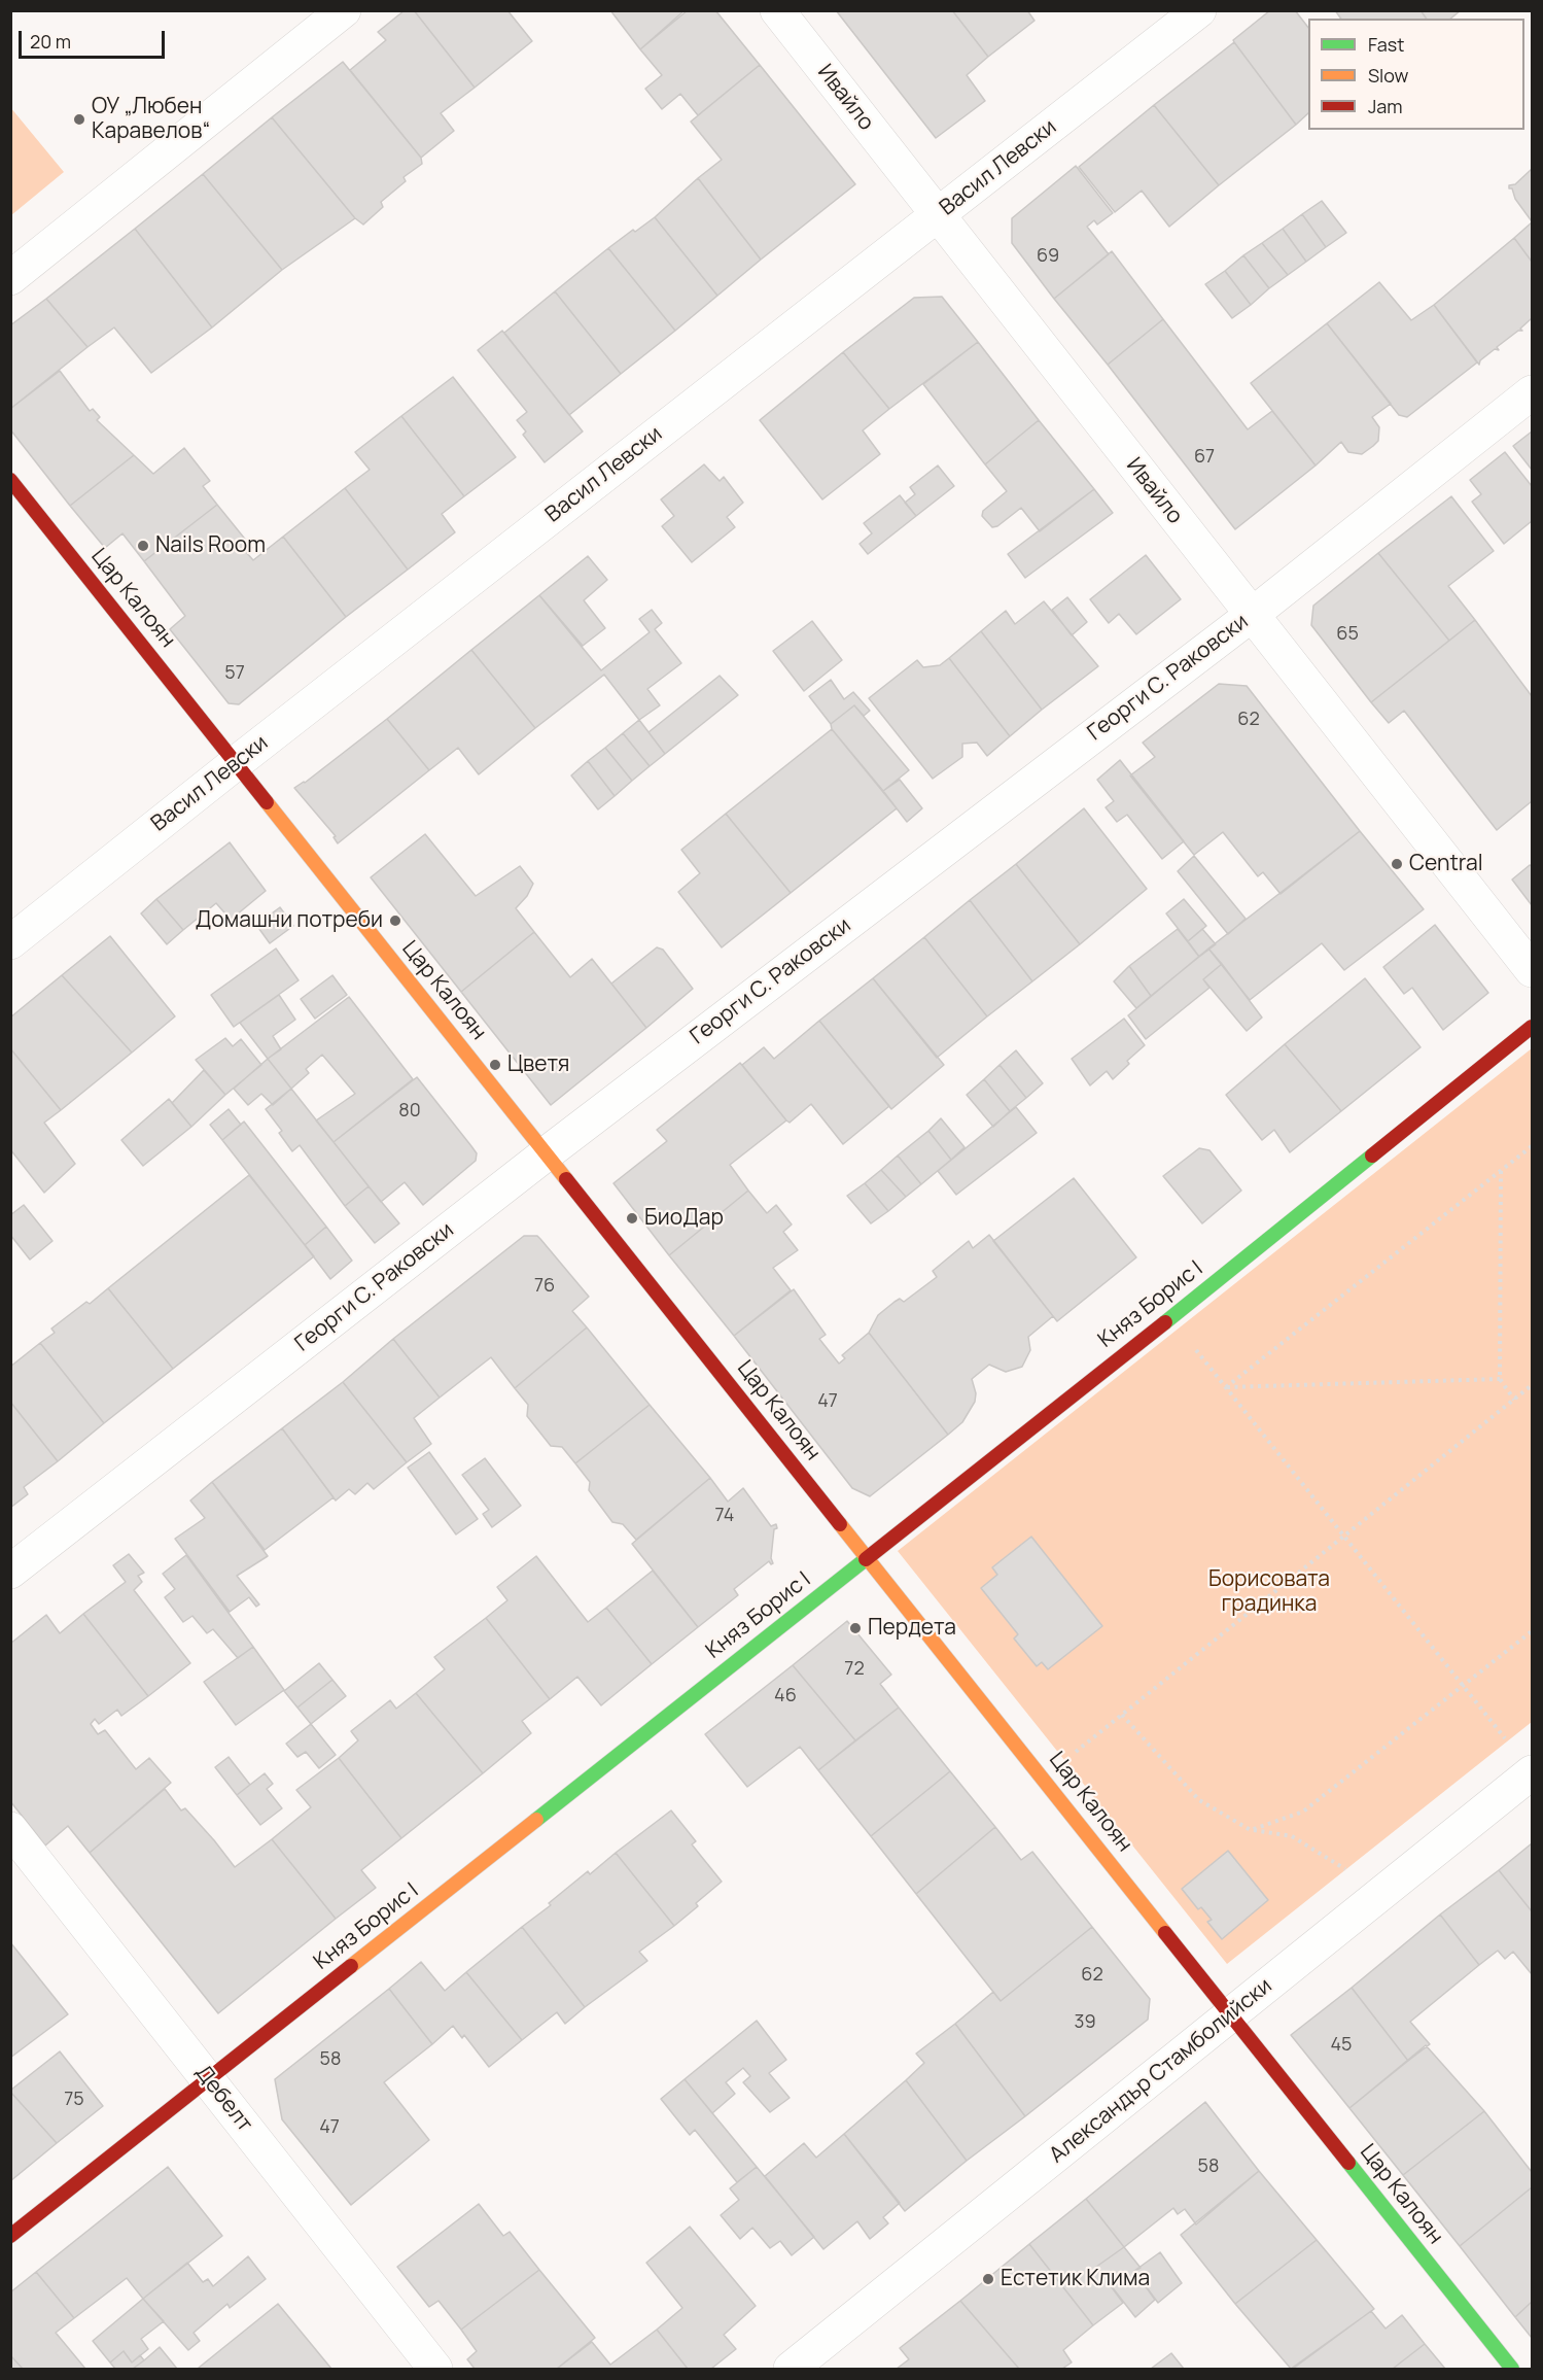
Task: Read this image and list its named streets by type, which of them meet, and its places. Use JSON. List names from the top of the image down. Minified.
{"streets":{"street":["Ивайло","Васил Левски","Цар Калоян","Георги С. Раковски","Княз Борис I","Александър Стамболийски","Дебелт"]},"crossings":[["Ивайло","Васил Левски"],["Ивайло","Георги С. Раковски"],["Васил Левски","Цар Калоян"],["Цар Калоян","Георги С. Раковски"],["Цар Калоян","Княз Борис I"],["Цар Калоян","Александър Стамболийски"],["Княз Борис I","Дебелт"]],"parks":["Борисовата градинка"],"places":["ОУ „Любен Каравелов“","Nails Room","Central","Домашни потреби","Цветя","БиоДар","Пердета","Естетик Клима"],"house_numbers":["69","67","65","57","62","80","76","47","74","72","46","62","39","45","58","75","47","58"],"legend":["Fast","Slow","Jam"],"scale_bar":"20 m"}
